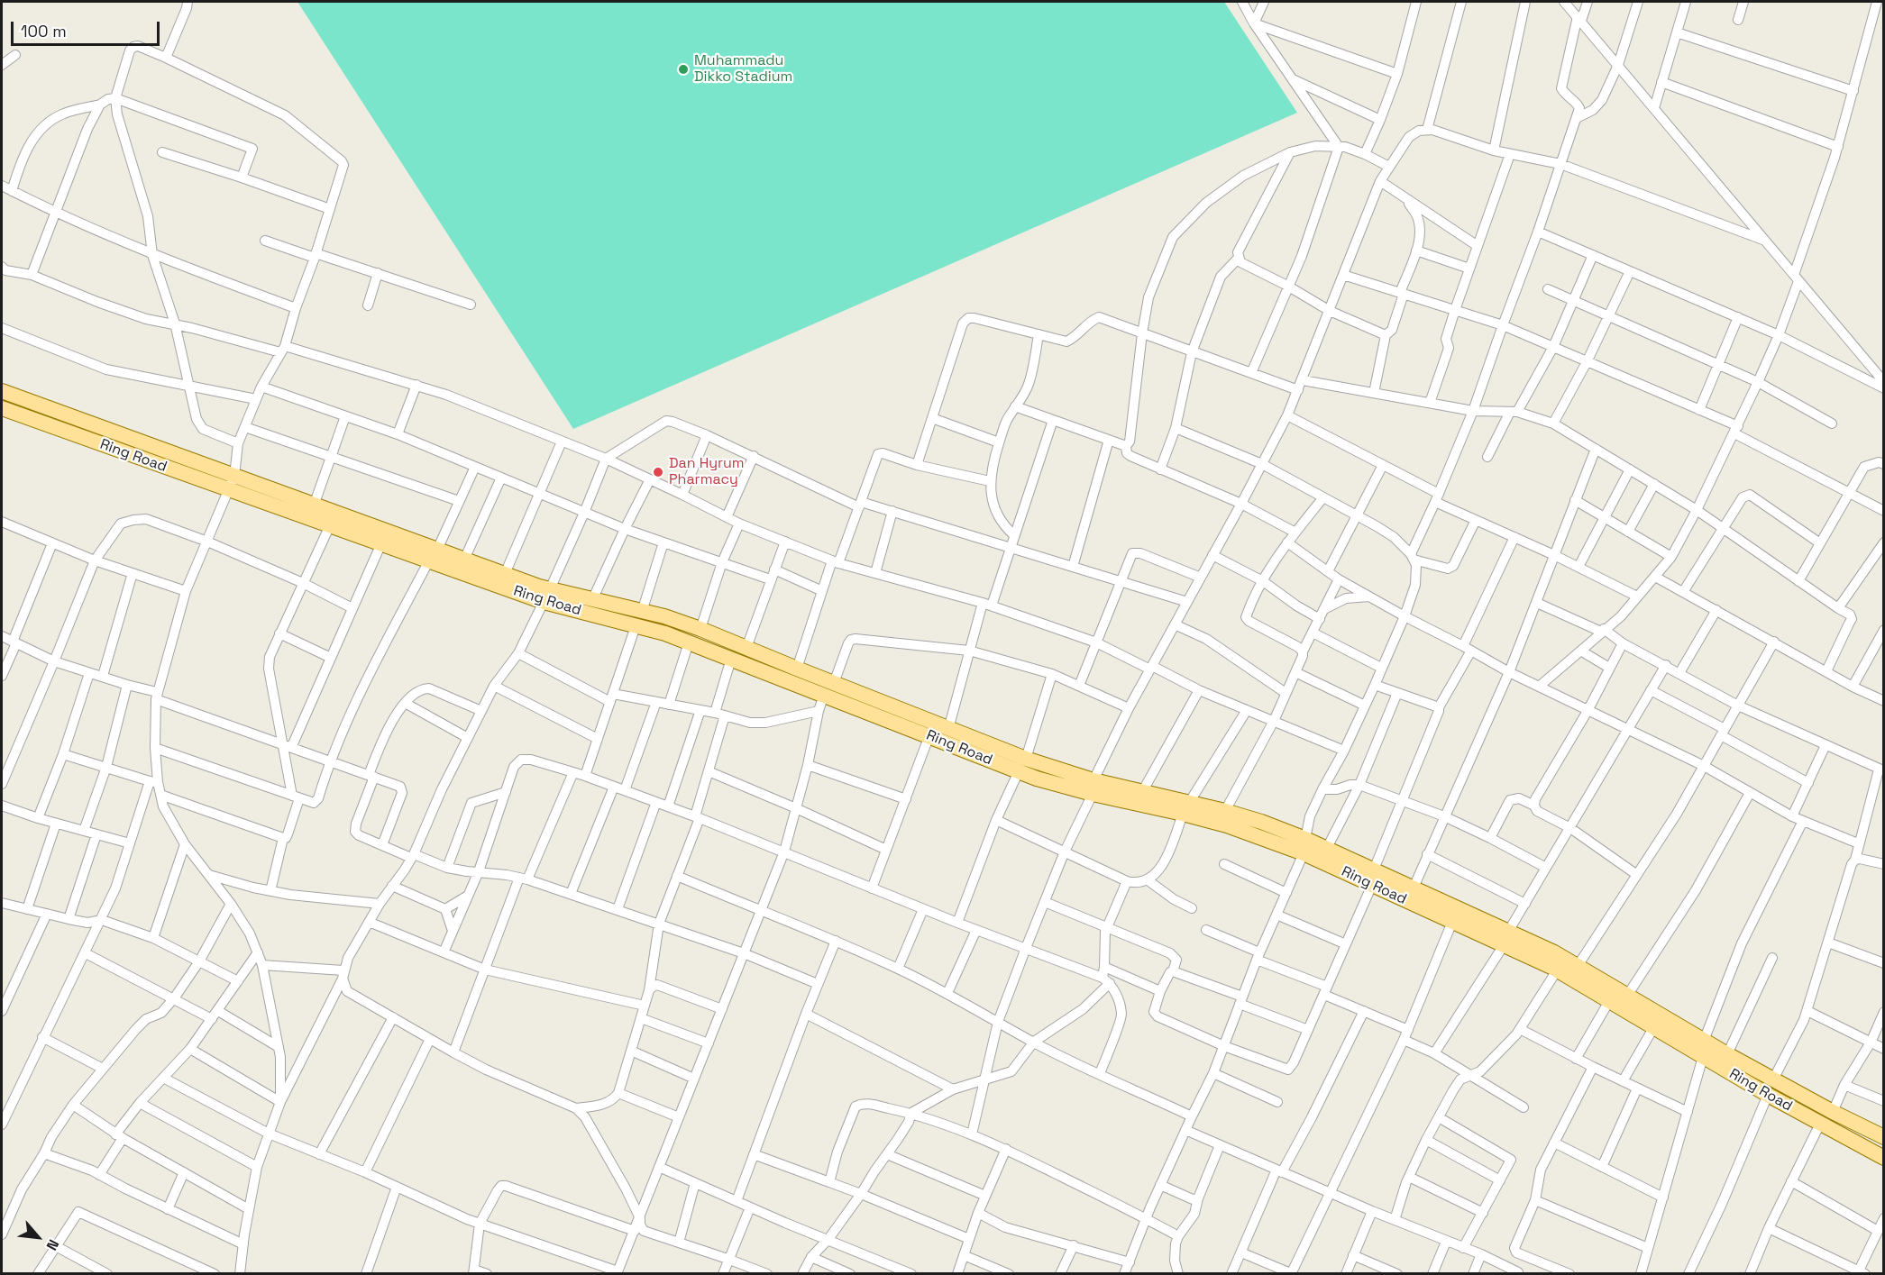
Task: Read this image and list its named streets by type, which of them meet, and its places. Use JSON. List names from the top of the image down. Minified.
{"streets":{"main road":["Ring Road"]},"places":["Muhammadu Dikko Stadium","Dan Hyrum Pharmacy"],"scale_bar":"100 m","north":"bottom right"}
